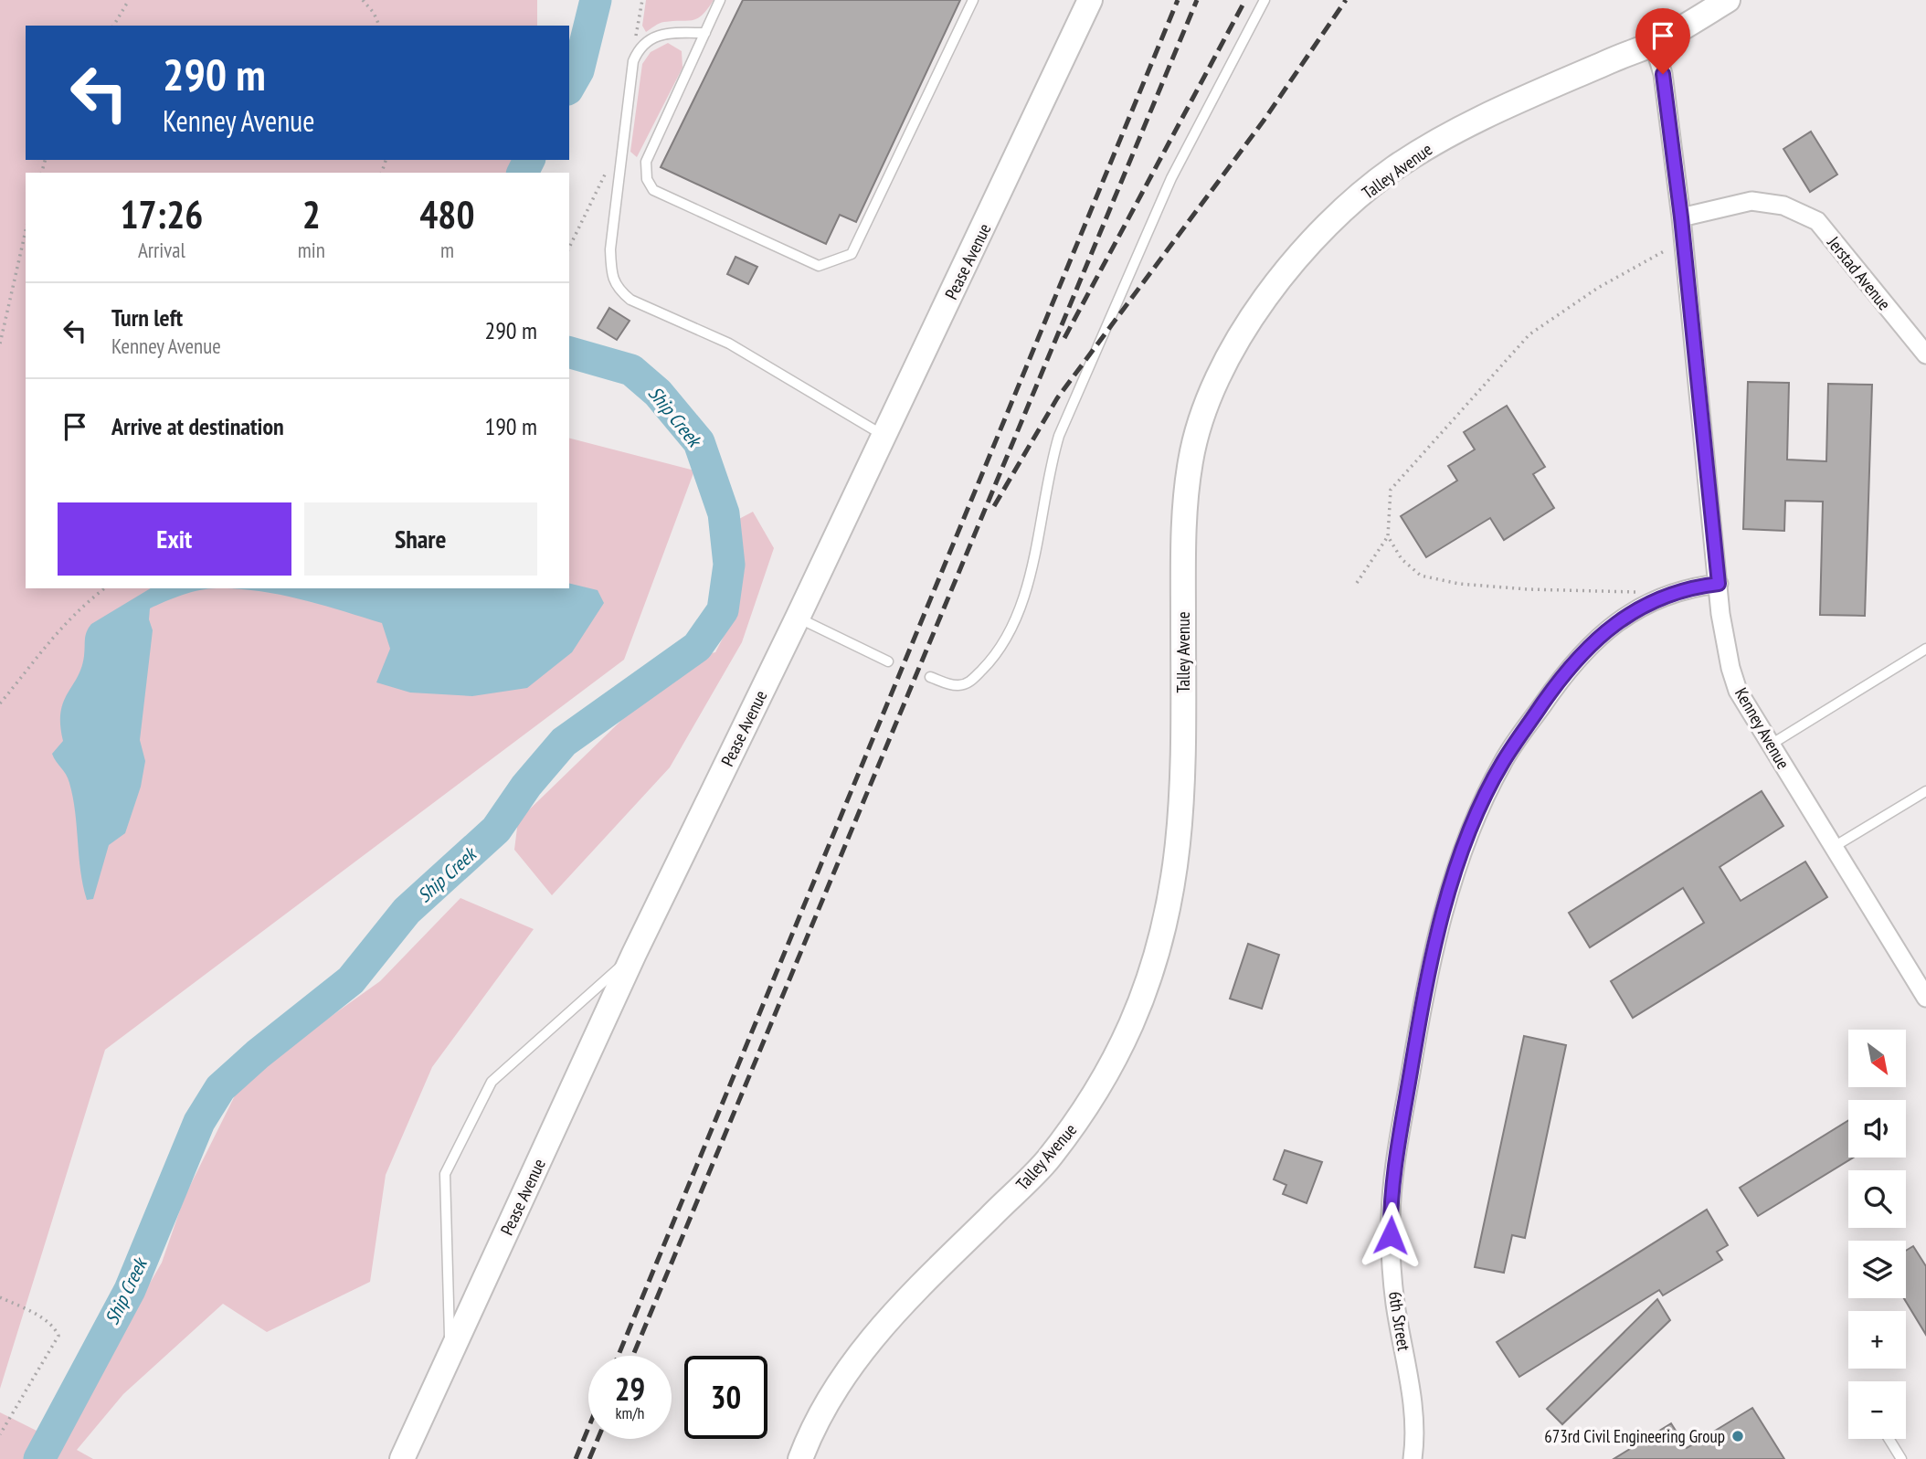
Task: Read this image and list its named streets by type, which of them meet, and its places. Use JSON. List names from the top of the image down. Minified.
{"streets":{"street":["Talley Avenue","Pease Avenue","Jerstad Avenue","Kenney Avenue","6th Street"]},"crossings":[["Talley Avenue","Kenney Avenue"],["Jerstad Avenue","Kenney Avenue"],["Kenney Avenue","6th Street"]],"water":["Ship Creek"],"places":["673rd Civil Engineering Group"],"north":"bottom right","page":{"turn":["290 m","Kenney Avenue"],"eta":["17:26","Arrival","2","min","480","m"],"list":[{"name":"Turn left","note":"Kenney Avenue","value":"290 m"},{"name":"Arrive at destination","value":"190 m"}],"buttons":["Exit","Share"],"map_buttons":["+","−"],"speed":"29 km/h","limit":"30"}}
